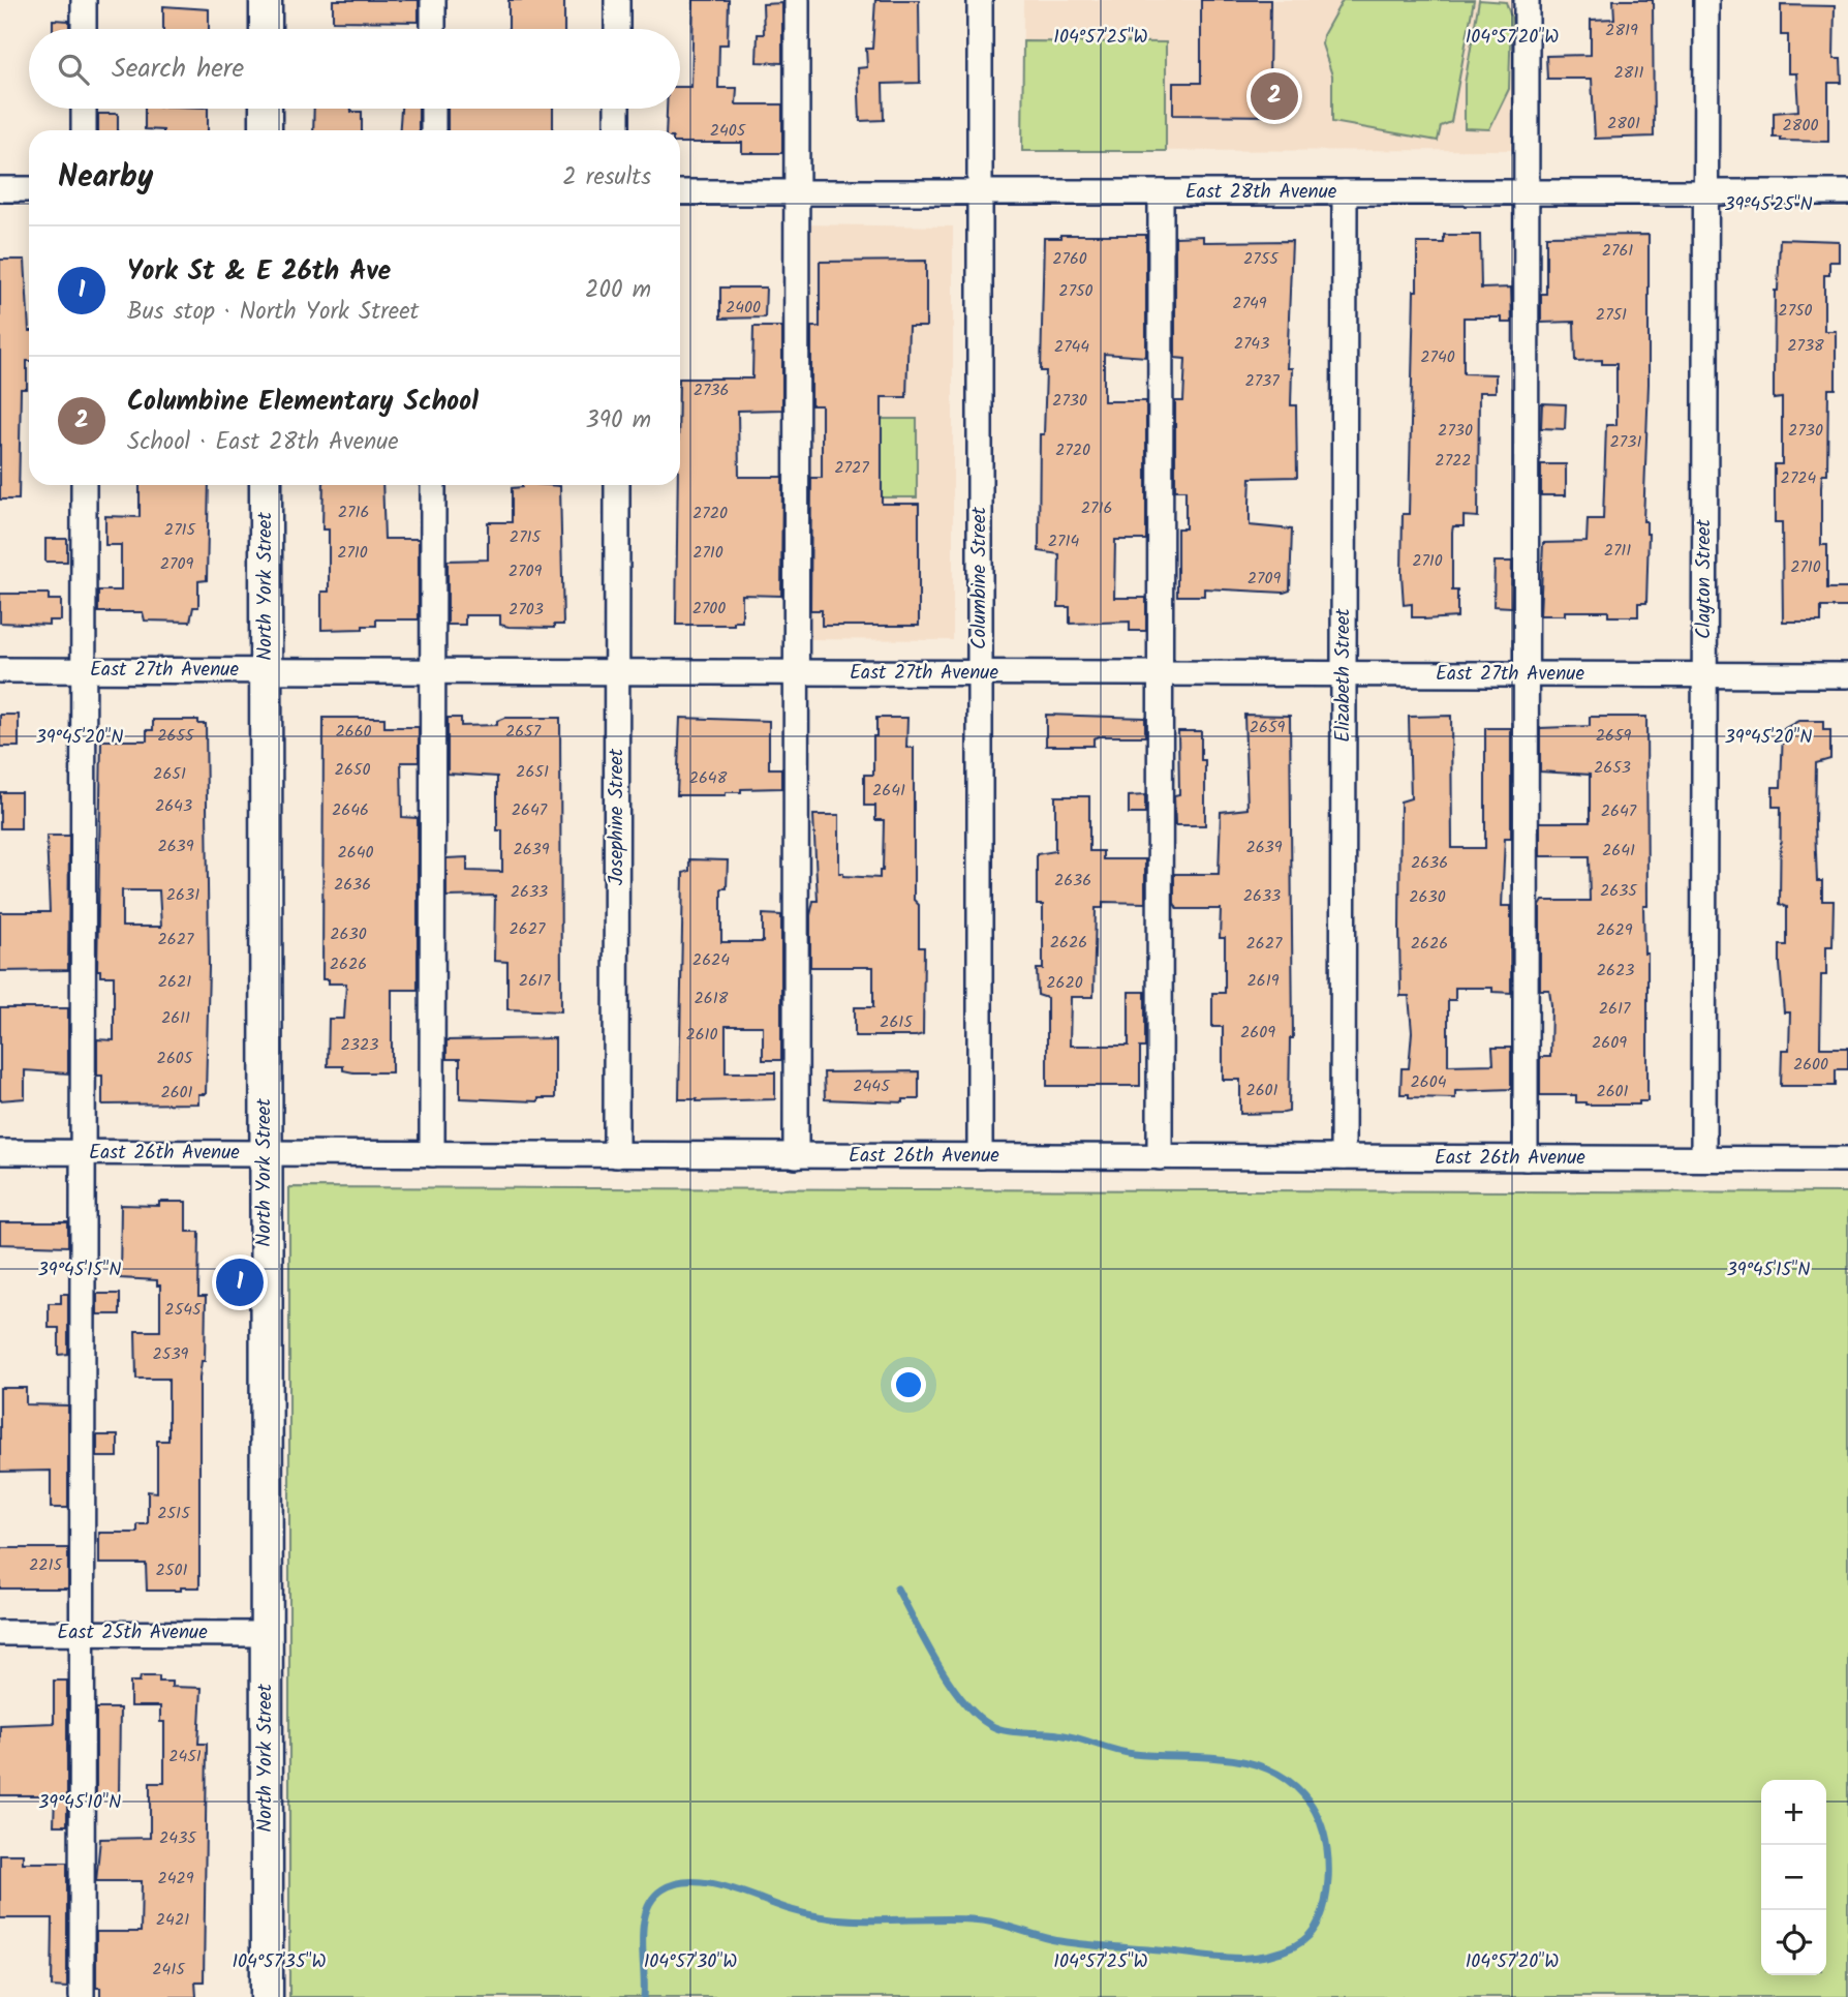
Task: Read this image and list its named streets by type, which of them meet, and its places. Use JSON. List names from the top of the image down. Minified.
{"streets":{"main road":["North York Street"],"street":["East 28th Avenue","Columbine Street","Clayton Street","East 27th Avenue","Elizabeth Street","Josephine Street","East 26th Avenue","East 25th Avenue"]},"crossings":[["East 28th Avenue","Columbine Street"],["East 28th Avenue","Clayton Street"],["East 28th Avenue","Elizabeth Street"],["Columbine Street","East 27th Avenue"],["Columbine Street","East 26th Avenue"],["Clayton Street","East 27th Avenue"],["Clayton Street","East 26th Avenue"],["North York Street","East 27th Avenue"],["North York Street","East 26th Avenue"],["North York Street","East 25th Avenue"],["East 27th Avenue","Elizabeth Street"],["East 27th Avenue","Josephine Street"],["Elizabeth Street","East 26th Avenue"],["Josephine Street","East 26th Avenue"]],"house_numbers":["2819","2811","2801","2800","2405","2761","2760","2755","2750","2749","2400","2750","2751","2743","2738","2744","2740","2737","2736","2730","2730","2730","2731","2720","2722","2727","2724","2716","2716","2720","2715","2715","2714","2711","2710","2710","2710","2709","2710","2709","2709","2700","2703","2659","2660","2657","2655","2659","2653","2650","2651","2651","2648","2641","2643","2646","2647","2647","2639","2639","2639","2641","2640","2636","2636","2636","2635","2633","2631","2633","2630","2627","2629","2630","2627","2626","2627","2626","2624","2626","2623","2617","2619","2621","2620","2618","2617","2611","2615","2609","2610","2609","2323","2605","2600","2604","2445","2601","2601","2601","2545","2539","2515","2215","2501","2451","2435","2429","2421","2415"],"page":{"search":"Search here","pins":["2","1"],"heading":["Nearby","2 results"],"list":[{"mark":"1","name":"York St & E 26th Ave","note":"Bus stop · North York Street","value":"200 m"},{"mark":"2","name":"Columbine Elementary School","note":"School · East 28th Avenue","value":"390 m"}],"map_buttons":["+","−"]},"coordinates":["104°57'25\"W","104°57'20\"W","39°45'25\"N","39°45'20\"N","39°45'15\"N","39°45'10\"N","104°57'35\"W","104°57'30\"W"]}
